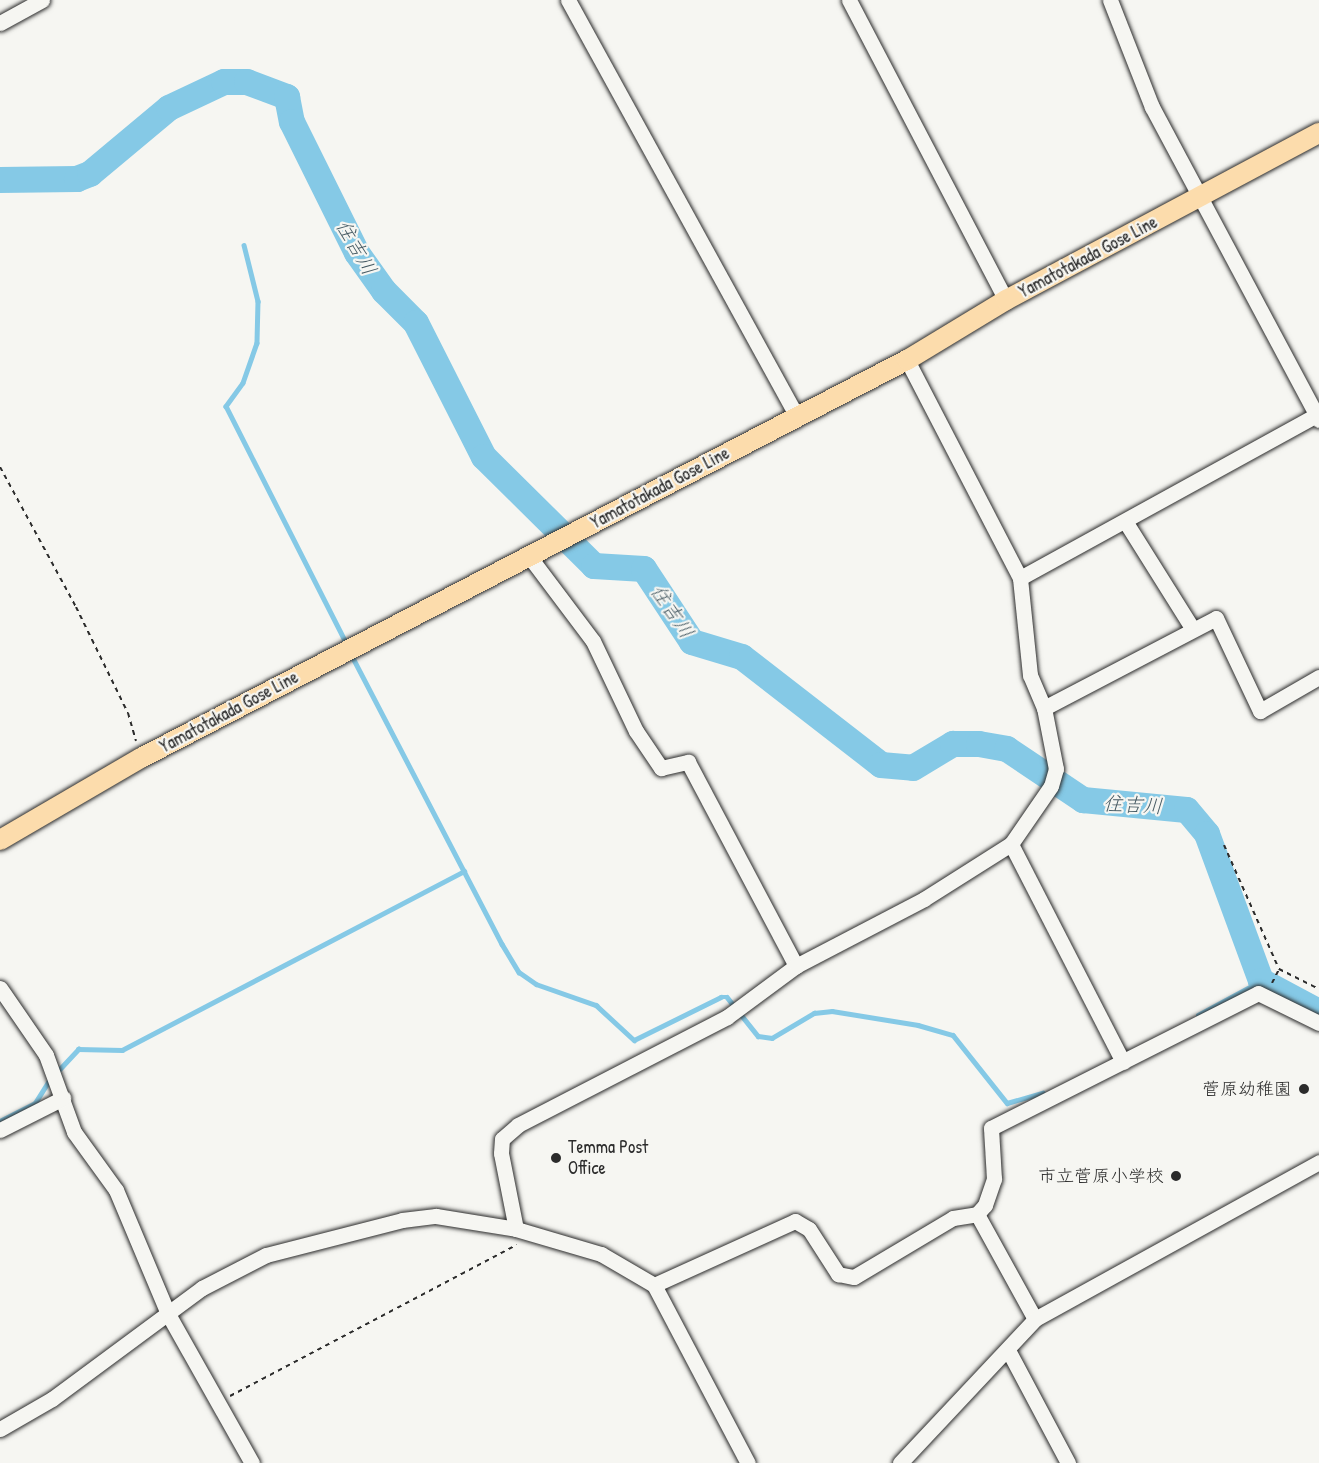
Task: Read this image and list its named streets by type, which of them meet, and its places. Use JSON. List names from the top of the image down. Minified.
{"streets":{"main road":["Yamatotakada Gose Line"]},"water":["住吉川"],"places":["菅原幼稚園","Temma Post Office","市立菅原小学校"]}
